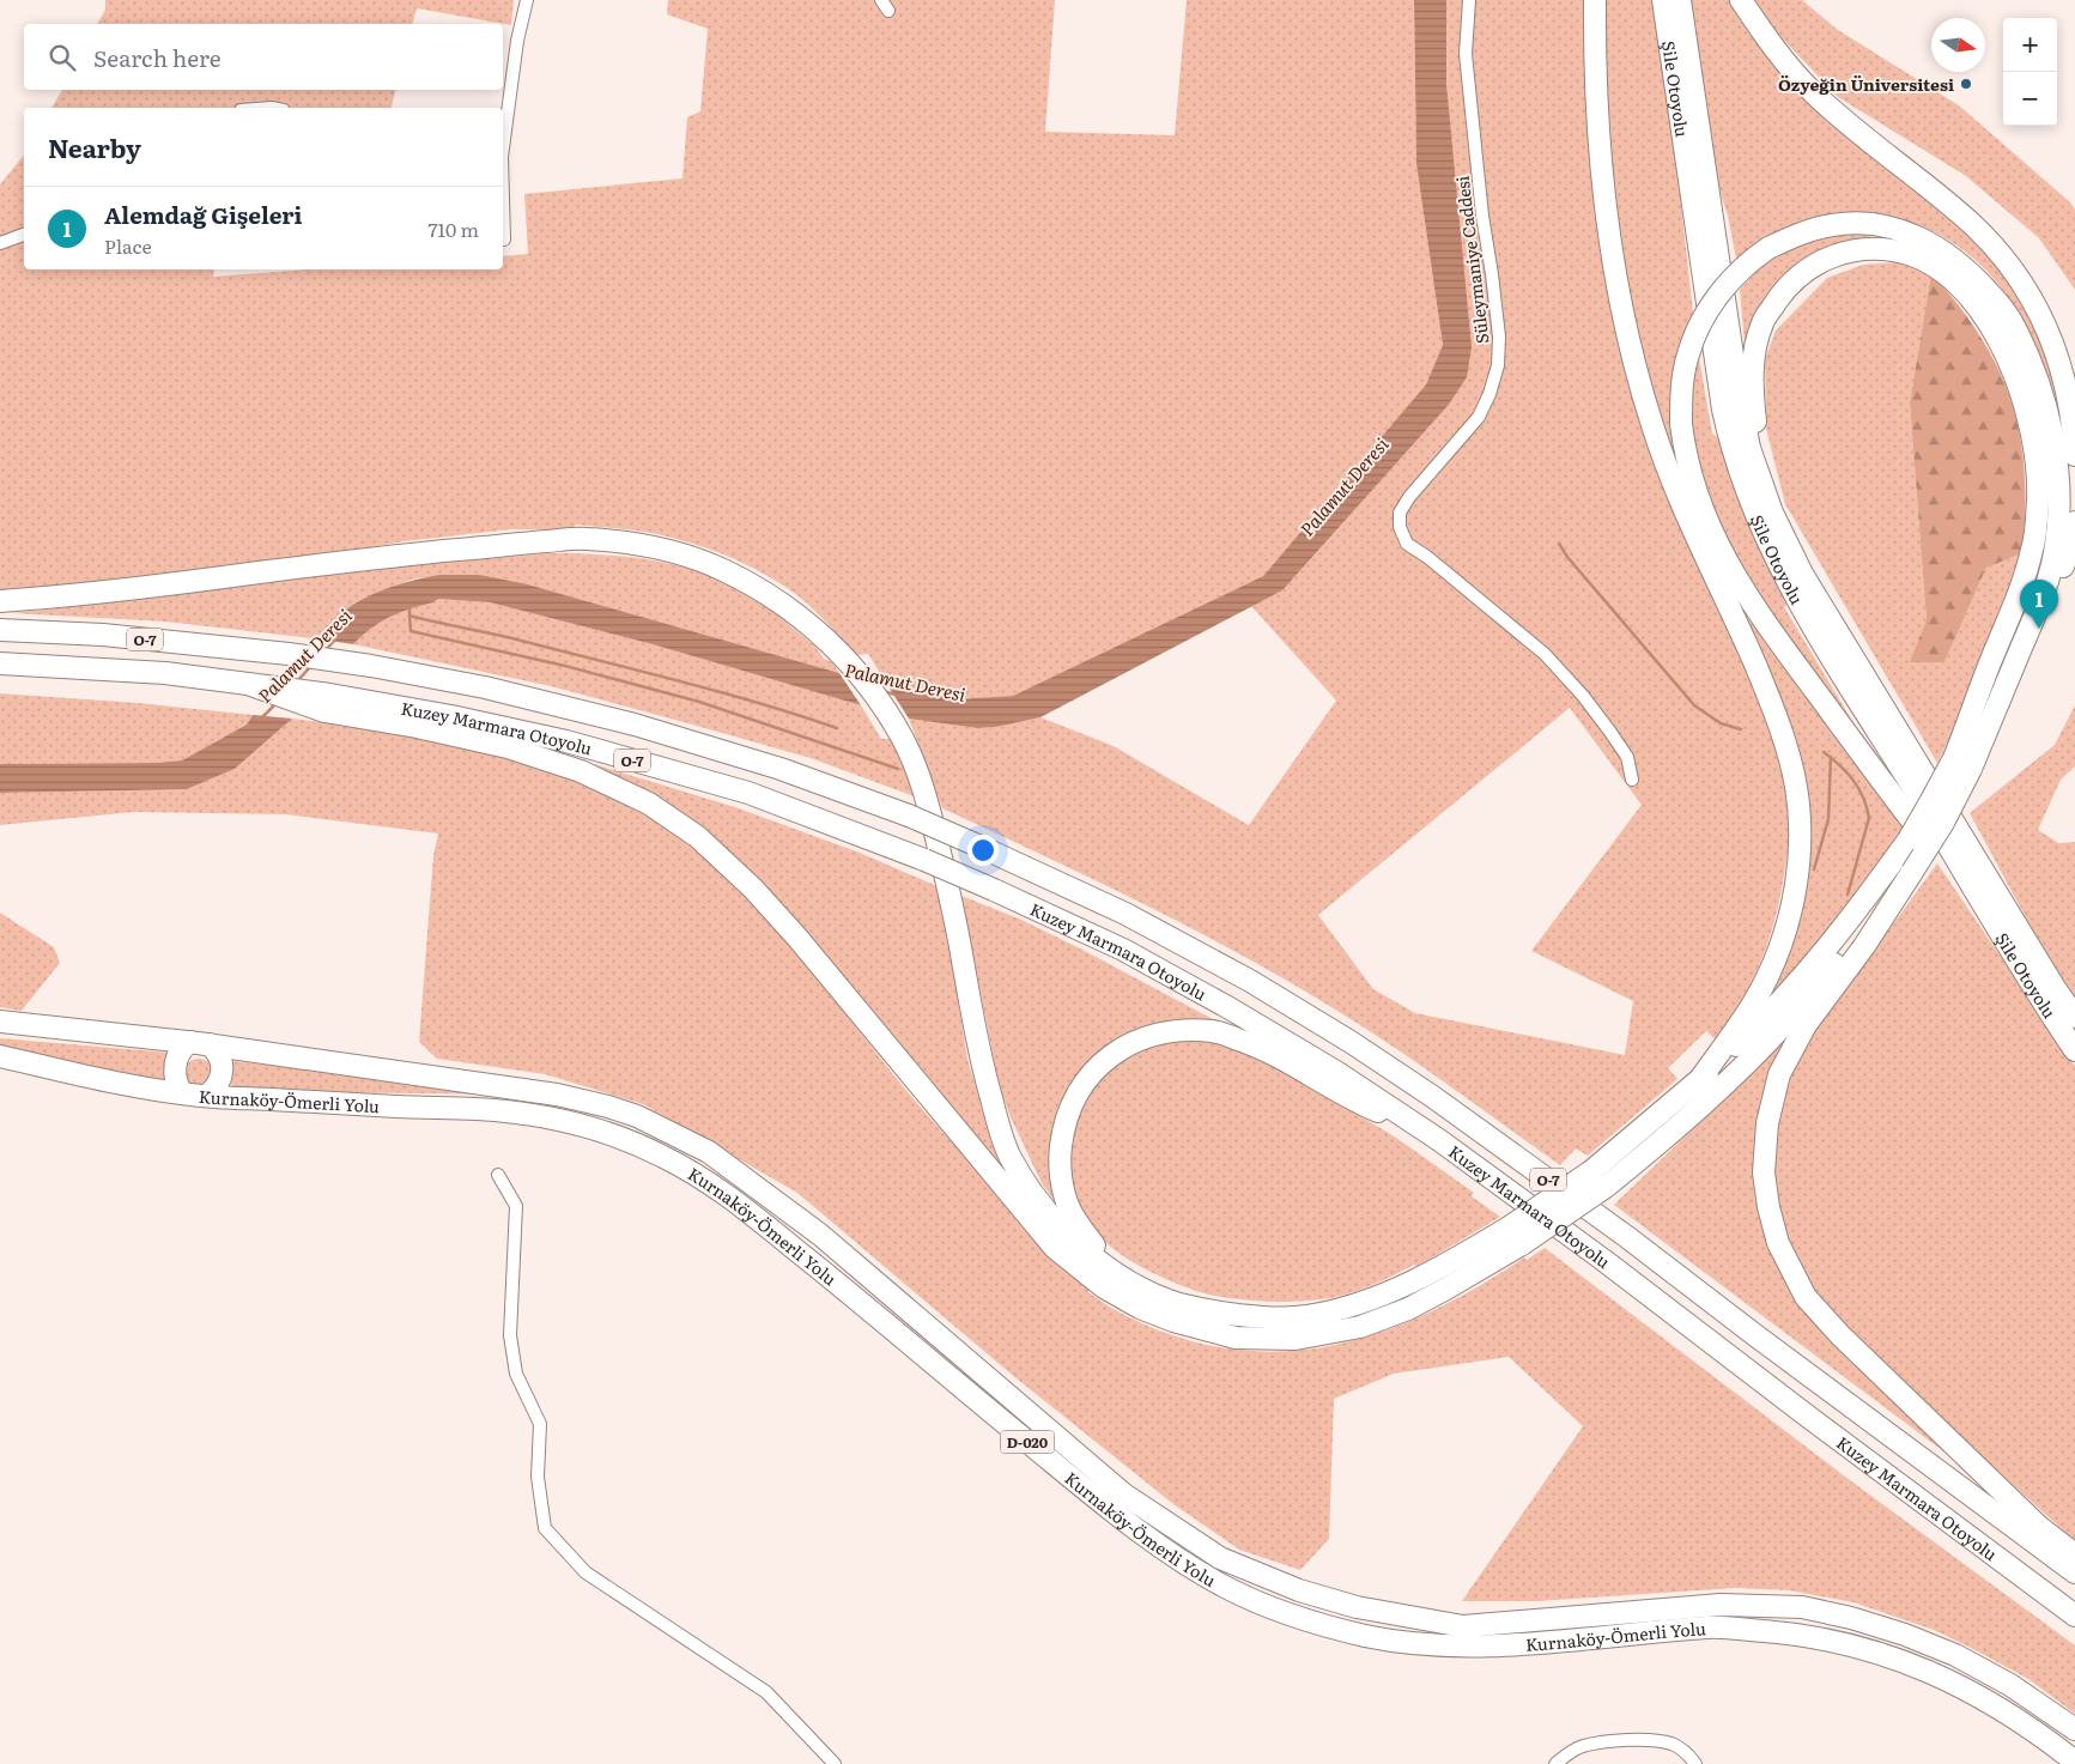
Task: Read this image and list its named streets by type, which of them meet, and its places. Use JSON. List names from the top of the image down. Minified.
{"streets":{"highway":["Şile Otoyolu","O-7","Kuzey Marmara Otoyolu","Kurnaköy-Ömerli Yolu","D-020"],"street":["Süleymaniye Caddesi"]},"water":["Palamut Deresi"],"places":["Özyeğin Üniversitesi"],"north":"right","page":{"map_buttons":["+","−"],"search":"Search here","heading":"Nearby","list":[{"mark":"1","name":"Alemdağ Gişeleri","note":"Place","value":"710 m"}],"pins":"1"}}
